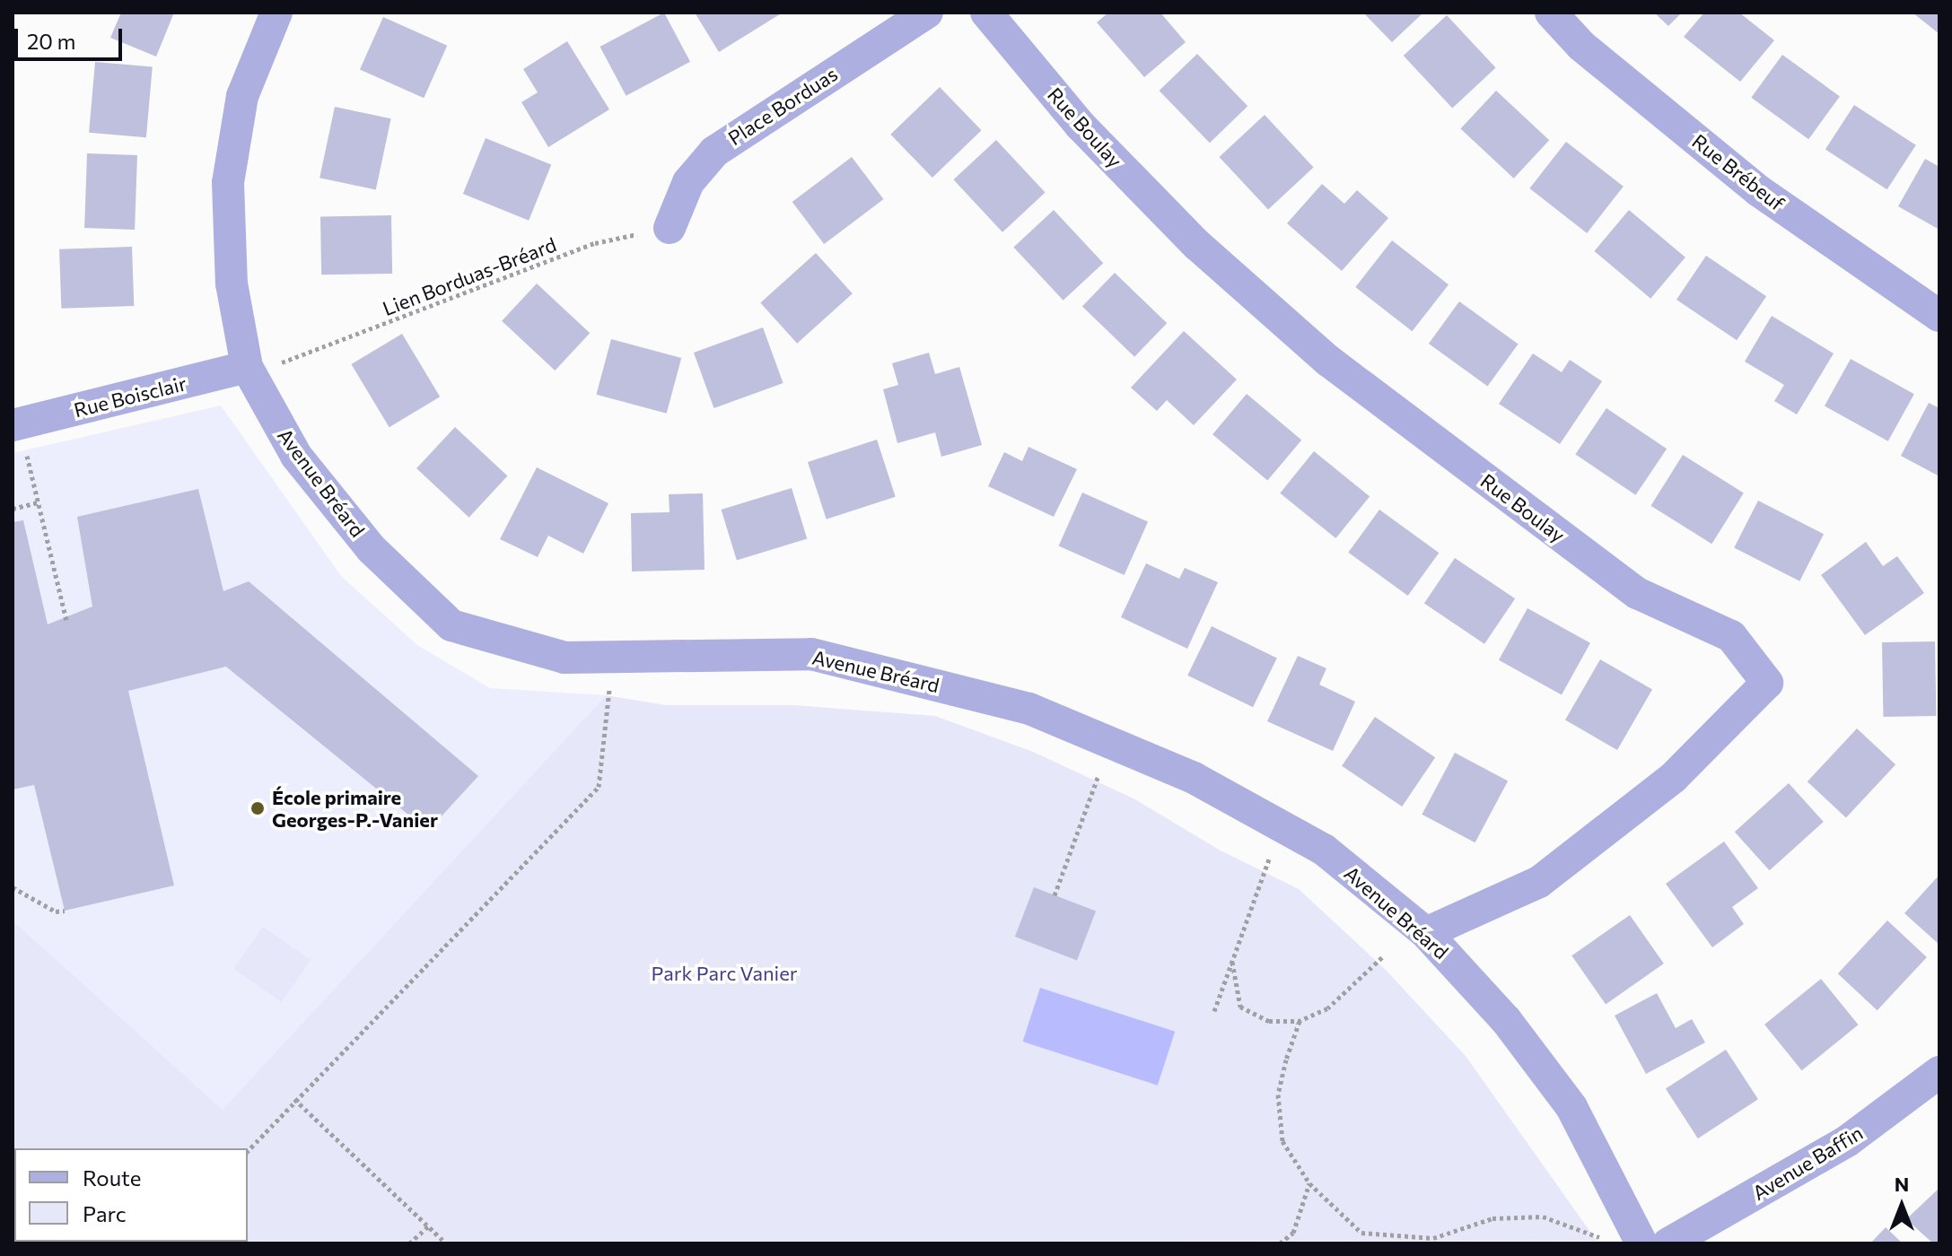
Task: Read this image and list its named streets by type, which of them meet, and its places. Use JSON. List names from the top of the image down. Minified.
{"streets":{"street":["Place Borduas","Rue Boulay","Rue Brébeuf","Rue Boisclair","Avenue Bréard","Avenue Baffin"],"path":["Lien Borduas-Bréard"]},"crossings":[["Place Borduas","Lien Borduas-Bréard"],["Rue Boulay","Avenue Bréard"],["Rue Boisclair","Avenue Bréard"]],"parks":["Park Parc Vanier"],"places":["École primaire Georges-P.-Vanier"],"legend":["Route","Parc"],"scale_bar":"20 m","north":"top"}
